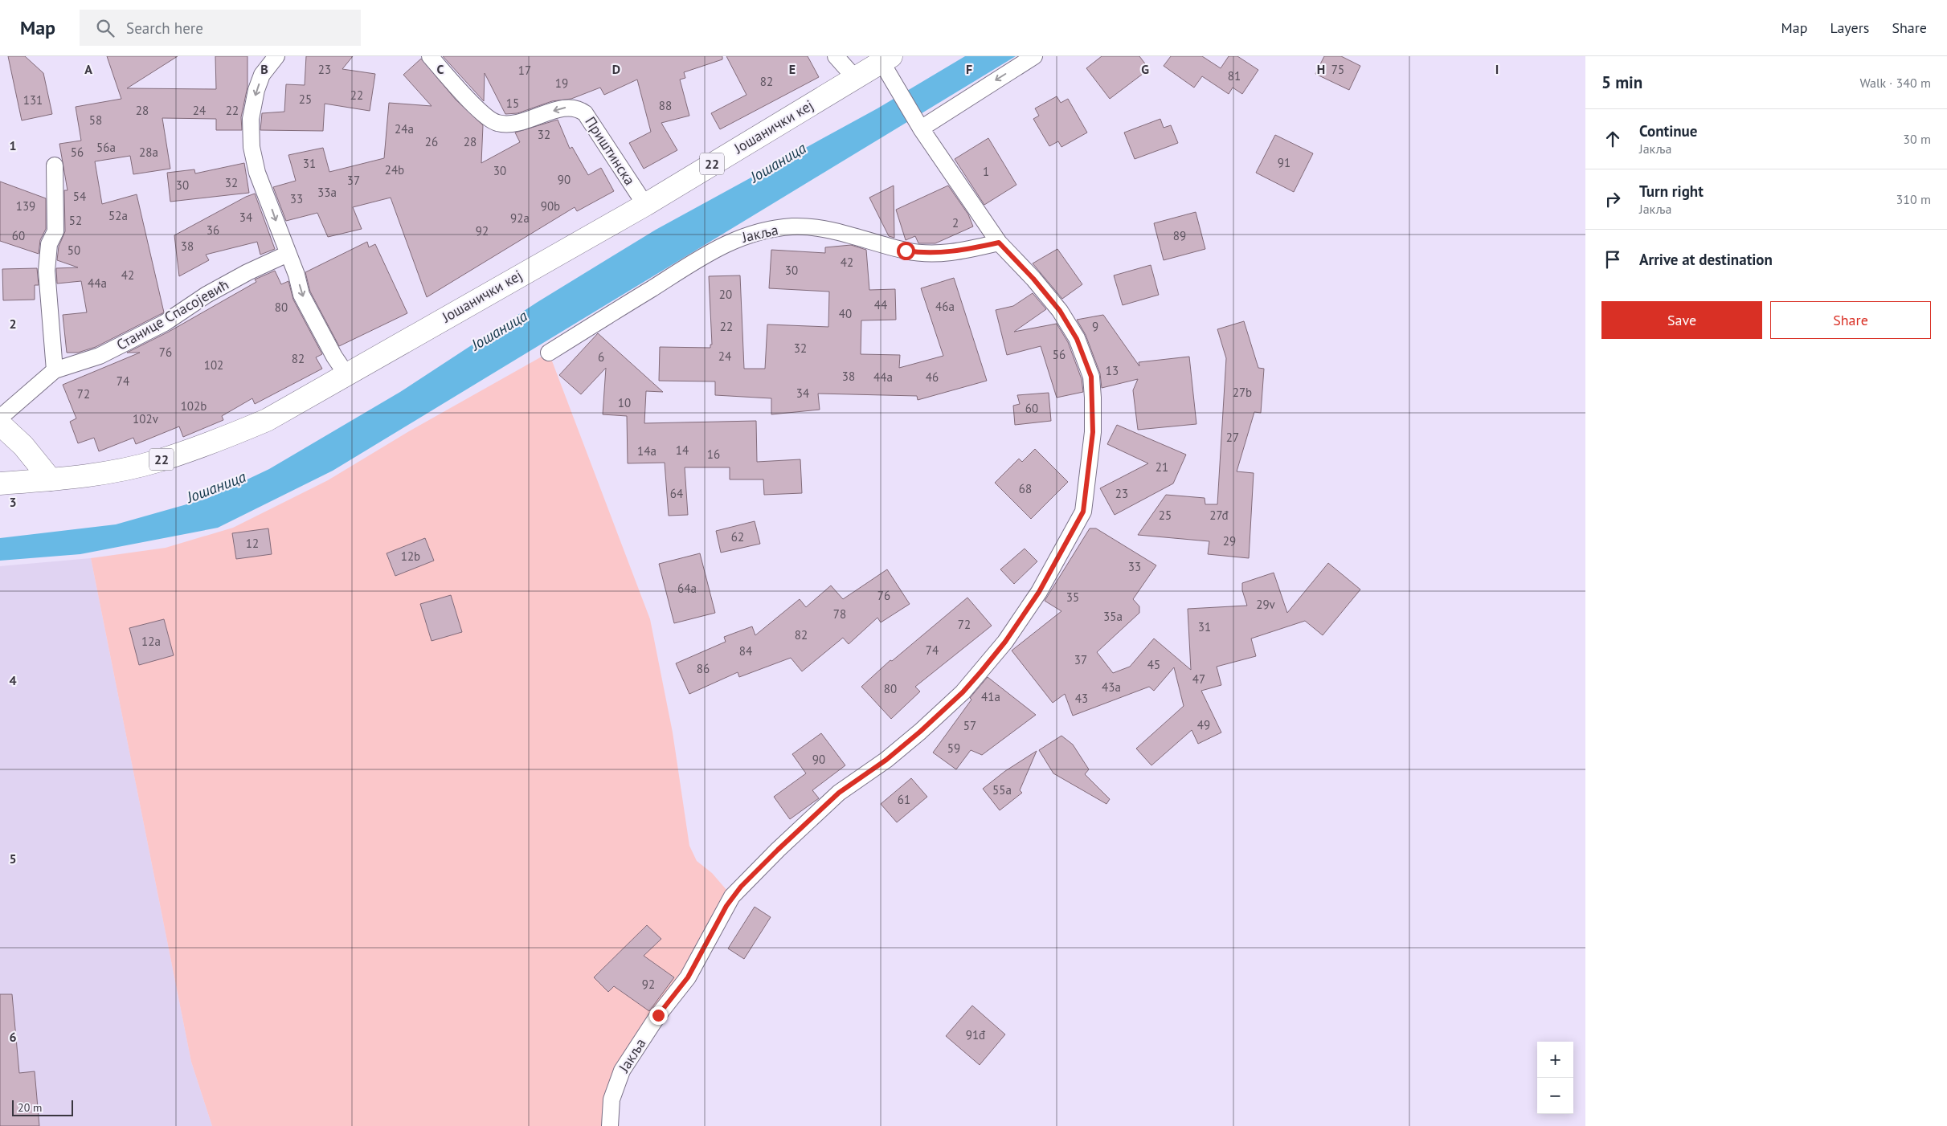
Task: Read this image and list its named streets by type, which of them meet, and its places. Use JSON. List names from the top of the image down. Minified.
{"streets":{"main road":["Јошанички кеј","22"],"street":["Приштинска","Јакља","Станице Спасојевић"]},"crossings":[["Јошанички кеј","Приштинска"],["Јошанички кеј","Јакља"]],"one_way":["Приштинска"],"water":["Јошаница"],"house_numbers":["23","75","17","81","82","19","22","25","131","15","88","28","24","22","58","24a","32","26","28","56a","56","28a","91","31","24b","30","1","90","37","32","30","33a","54","33","139","90b","52a","34","92a","52","2","36","92","60","89","38","50","42","30","42","44a","20","44","46a","80","40","22","9","32","76","56","24","6","82","102","13","38","44a","46","74","27b","34","72","10","102b","60","102v","27","14","14a","16","21","68","64","23","25","27đ","62","29","12","12b","33","64a","76","35","29v","78","35a","72","31","82","12a","74","84","37","45","86","47","43a","80","41a","43","49","57","59","90","55a","61","92","91đ"],"scale_bar":"20 m","page":{"header":"Map","search":"Search here","nav":["Map","Layers","Share"],"heading":["5 min","Walk · 340 m"],"list":[["Continue","Јакља","30 m"],["Turn right","Јакља","310 m"],"Arrive at destination"],"buttons":["Save","Share"],"map_buttons":["+","−"],"scale":"20 m"},"grid":{"columns":["A","B","C","D","E","F","G","H","I"],"rows":["1","2","3","4","5","6"]}}
